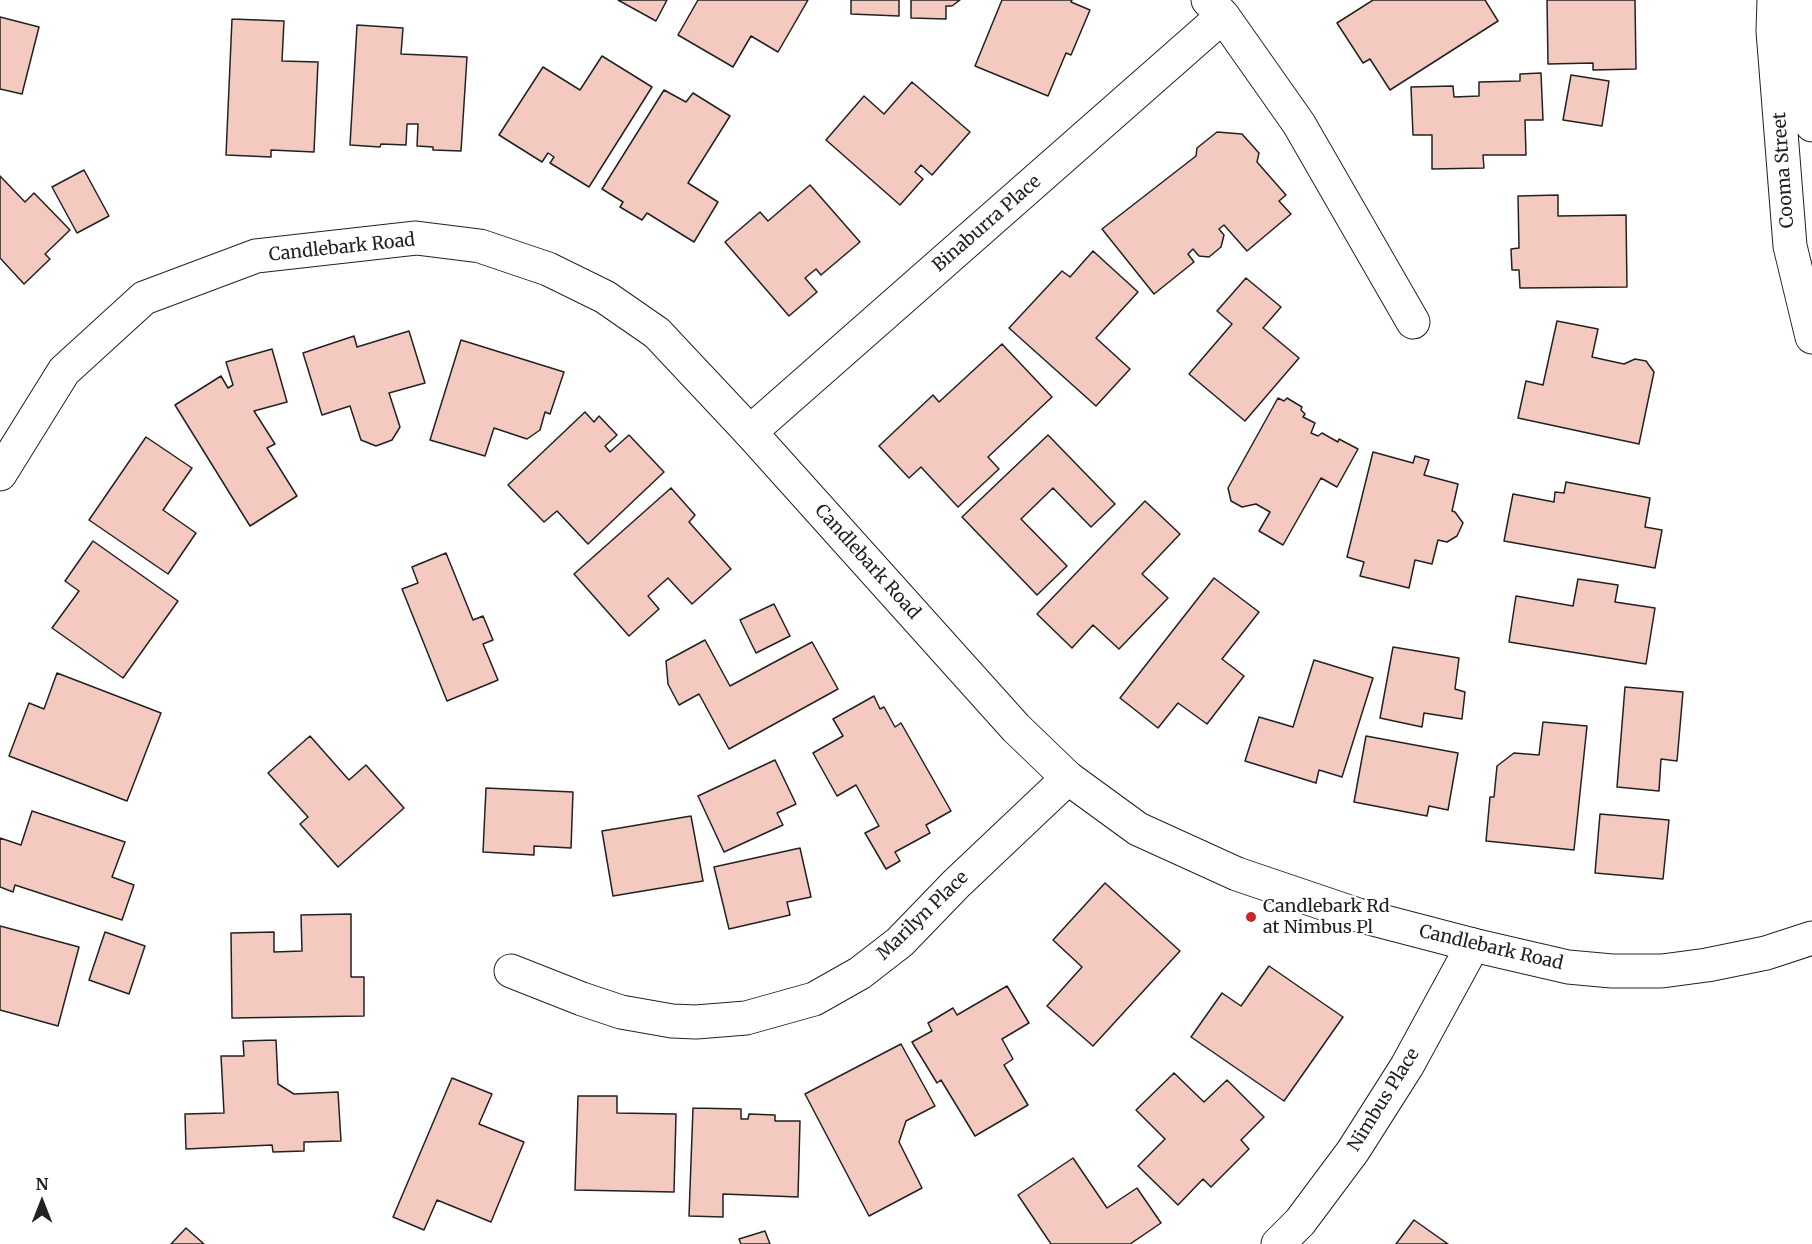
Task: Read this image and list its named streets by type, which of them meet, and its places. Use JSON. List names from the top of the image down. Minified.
{"streets":{"street":["Cooma Street","Binaburra Place","Candlebark Road","Marilyn Place","Nimbus Place"]},"crossings":[["Binaburra Place","Candlebark Road"],["Candlebark Road","Marilyn Place"],["Candlebark Road","Nimbus Place"]],"places":["Candlebark Rd at Nimbus Pl"],"north":"top"}
